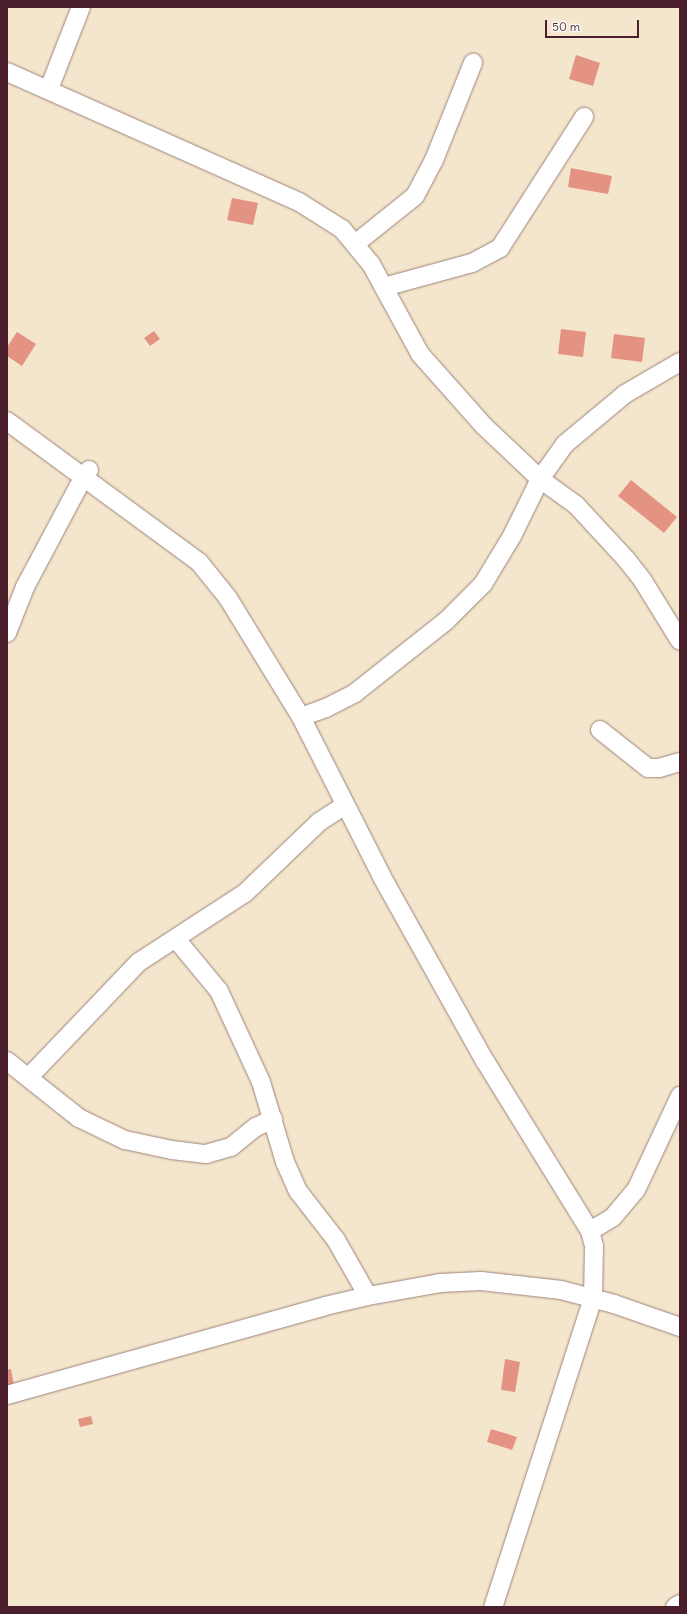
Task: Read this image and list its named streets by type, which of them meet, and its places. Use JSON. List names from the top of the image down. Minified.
{"scale_bar":"50 m"}
